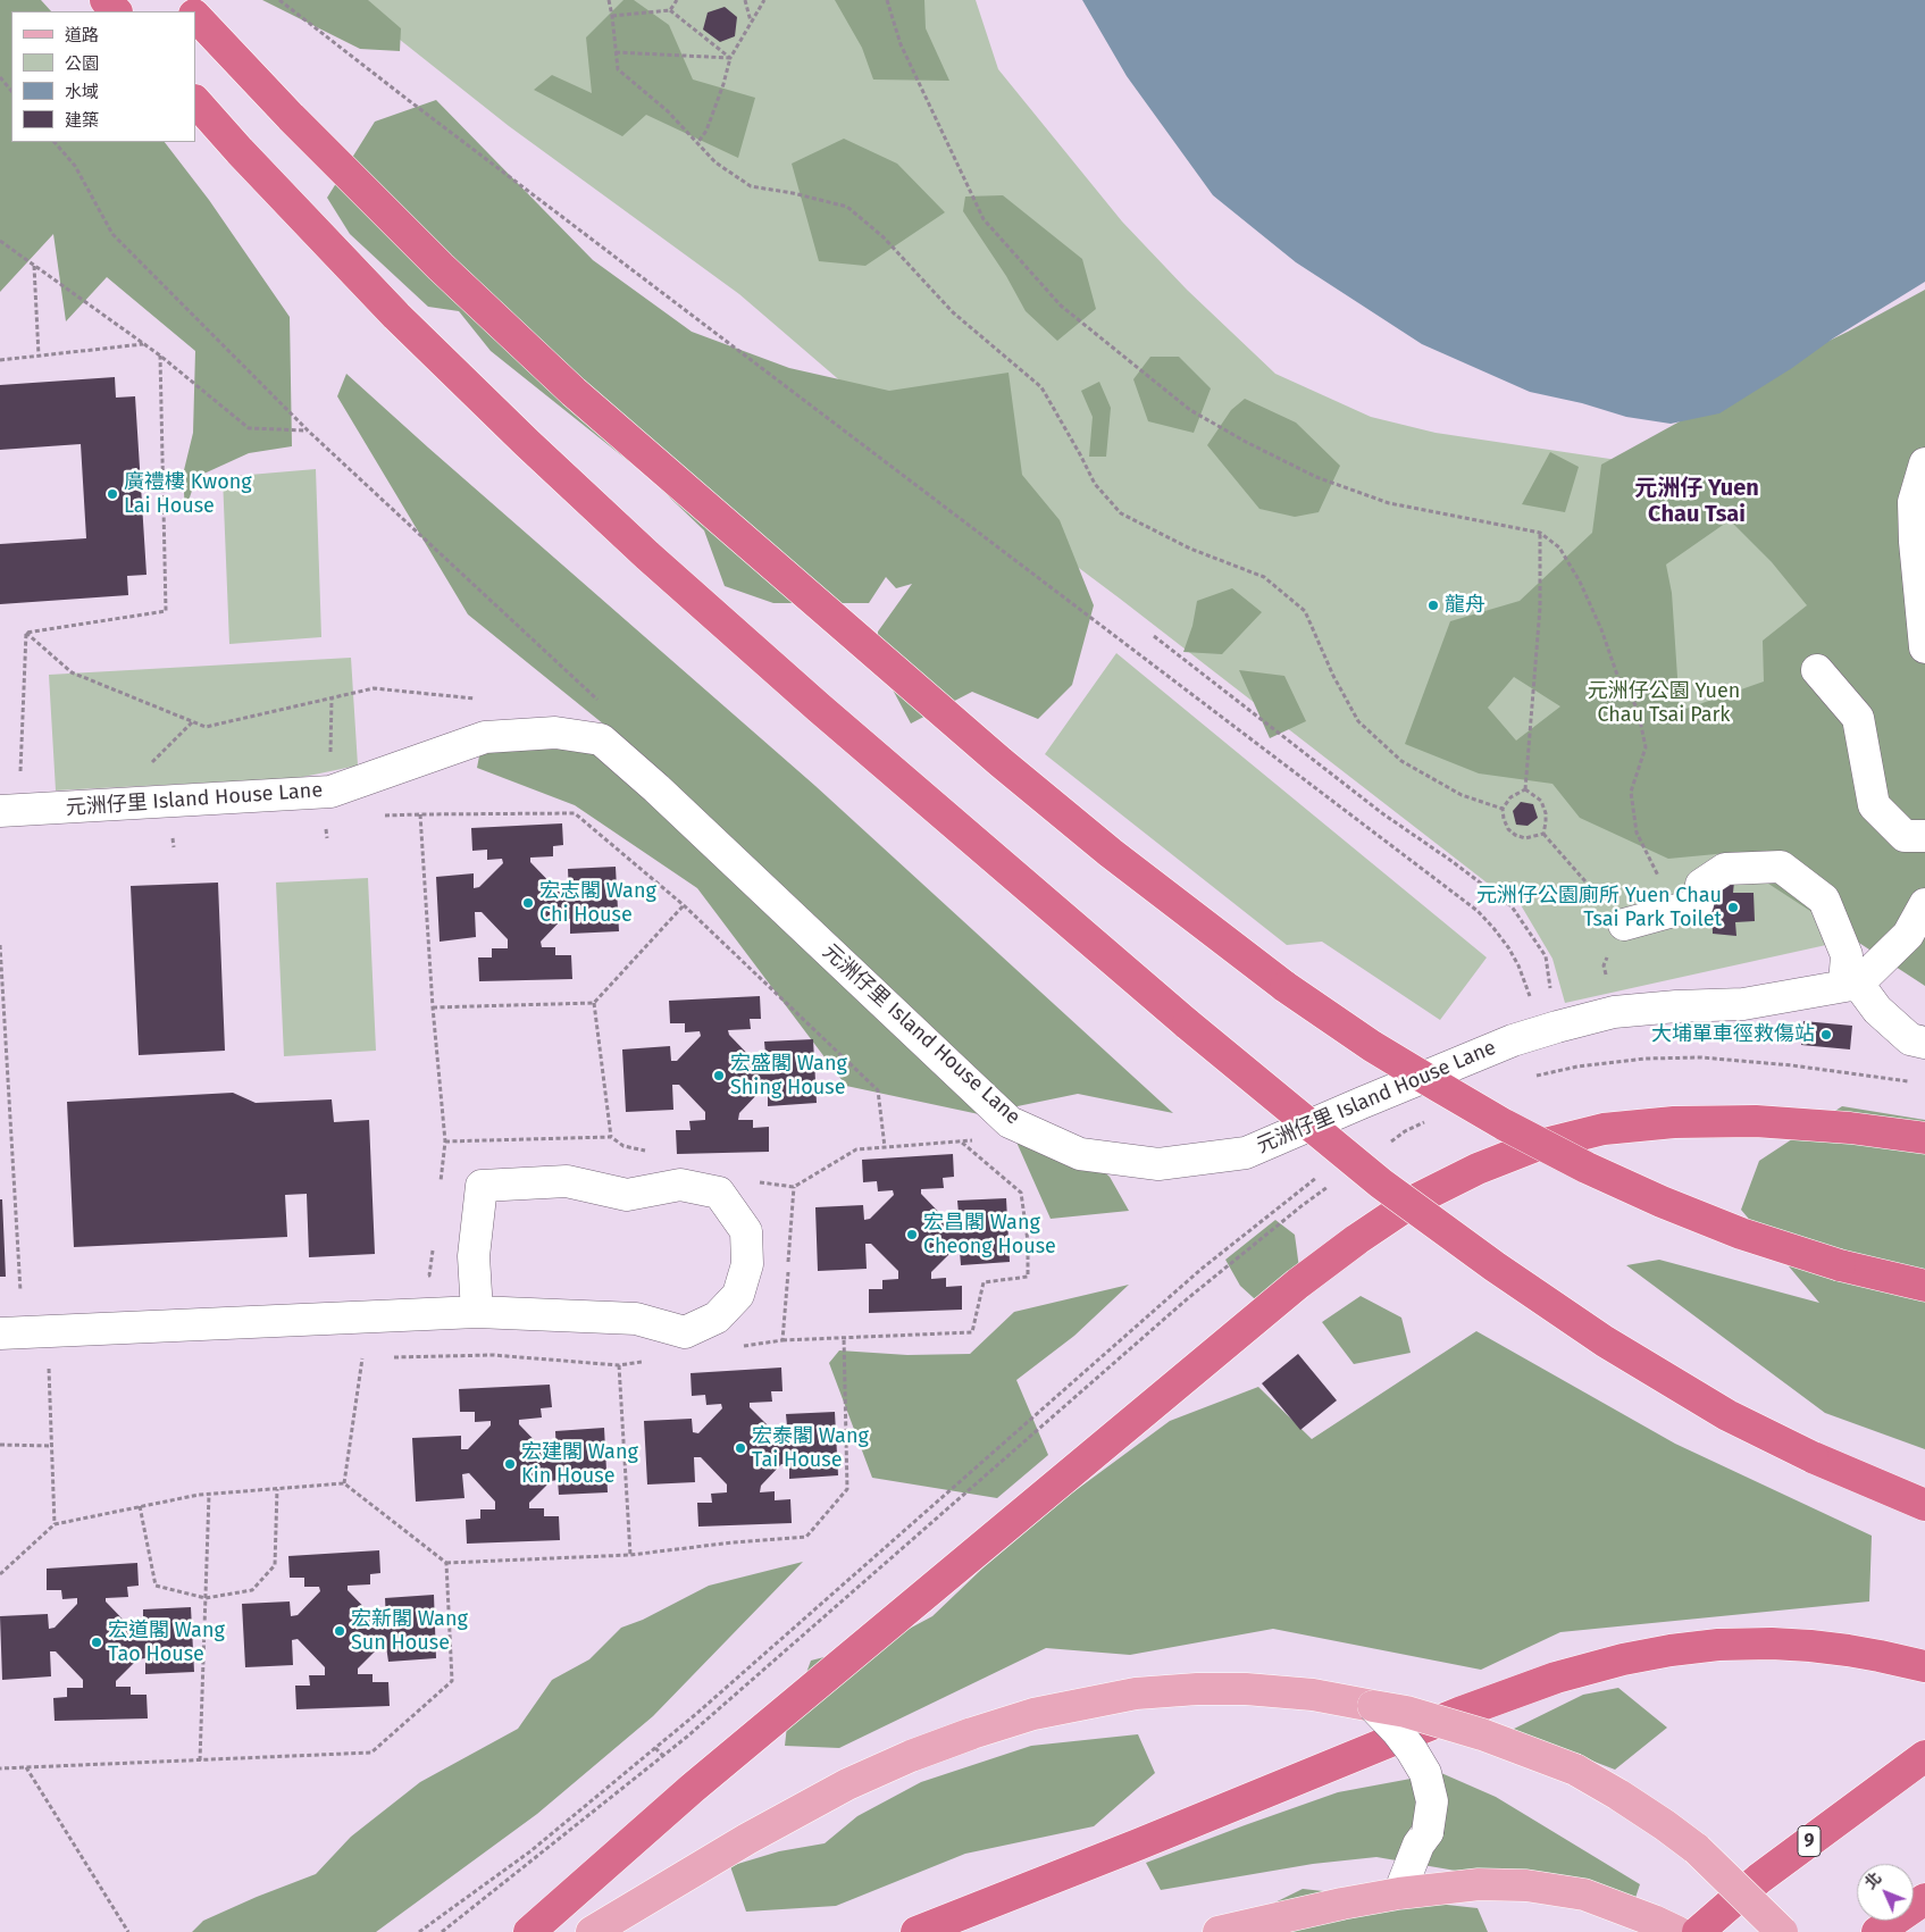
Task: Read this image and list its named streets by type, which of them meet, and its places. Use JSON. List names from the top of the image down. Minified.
{"streets":{"highway":["9"],"street":["元洲仔里 Island House Lane"]},"districts":["元洲仔 Yuen Chau Tsai"],"parks":["元洲仔公園 Yuen Chau Tsai Park"],"places":["廣禮樓 Kwong Lai House","龍舟","宏志閣 Wang Chi House","元洲仔公園廁所 Yuen Chau Tsai Park Toilet","大埔單車徑救傷站","宏盛閣 Wang Shing House","宏昌閣 Wang Cheong House","宏泰閣 Wang Tai House","宏建閣 Wang Kin House","宏新閣 Wang Sun House","宏道閣 Wang Tao House"],"legend":["道路","公園","水域","建築"],"north":"top left"}
